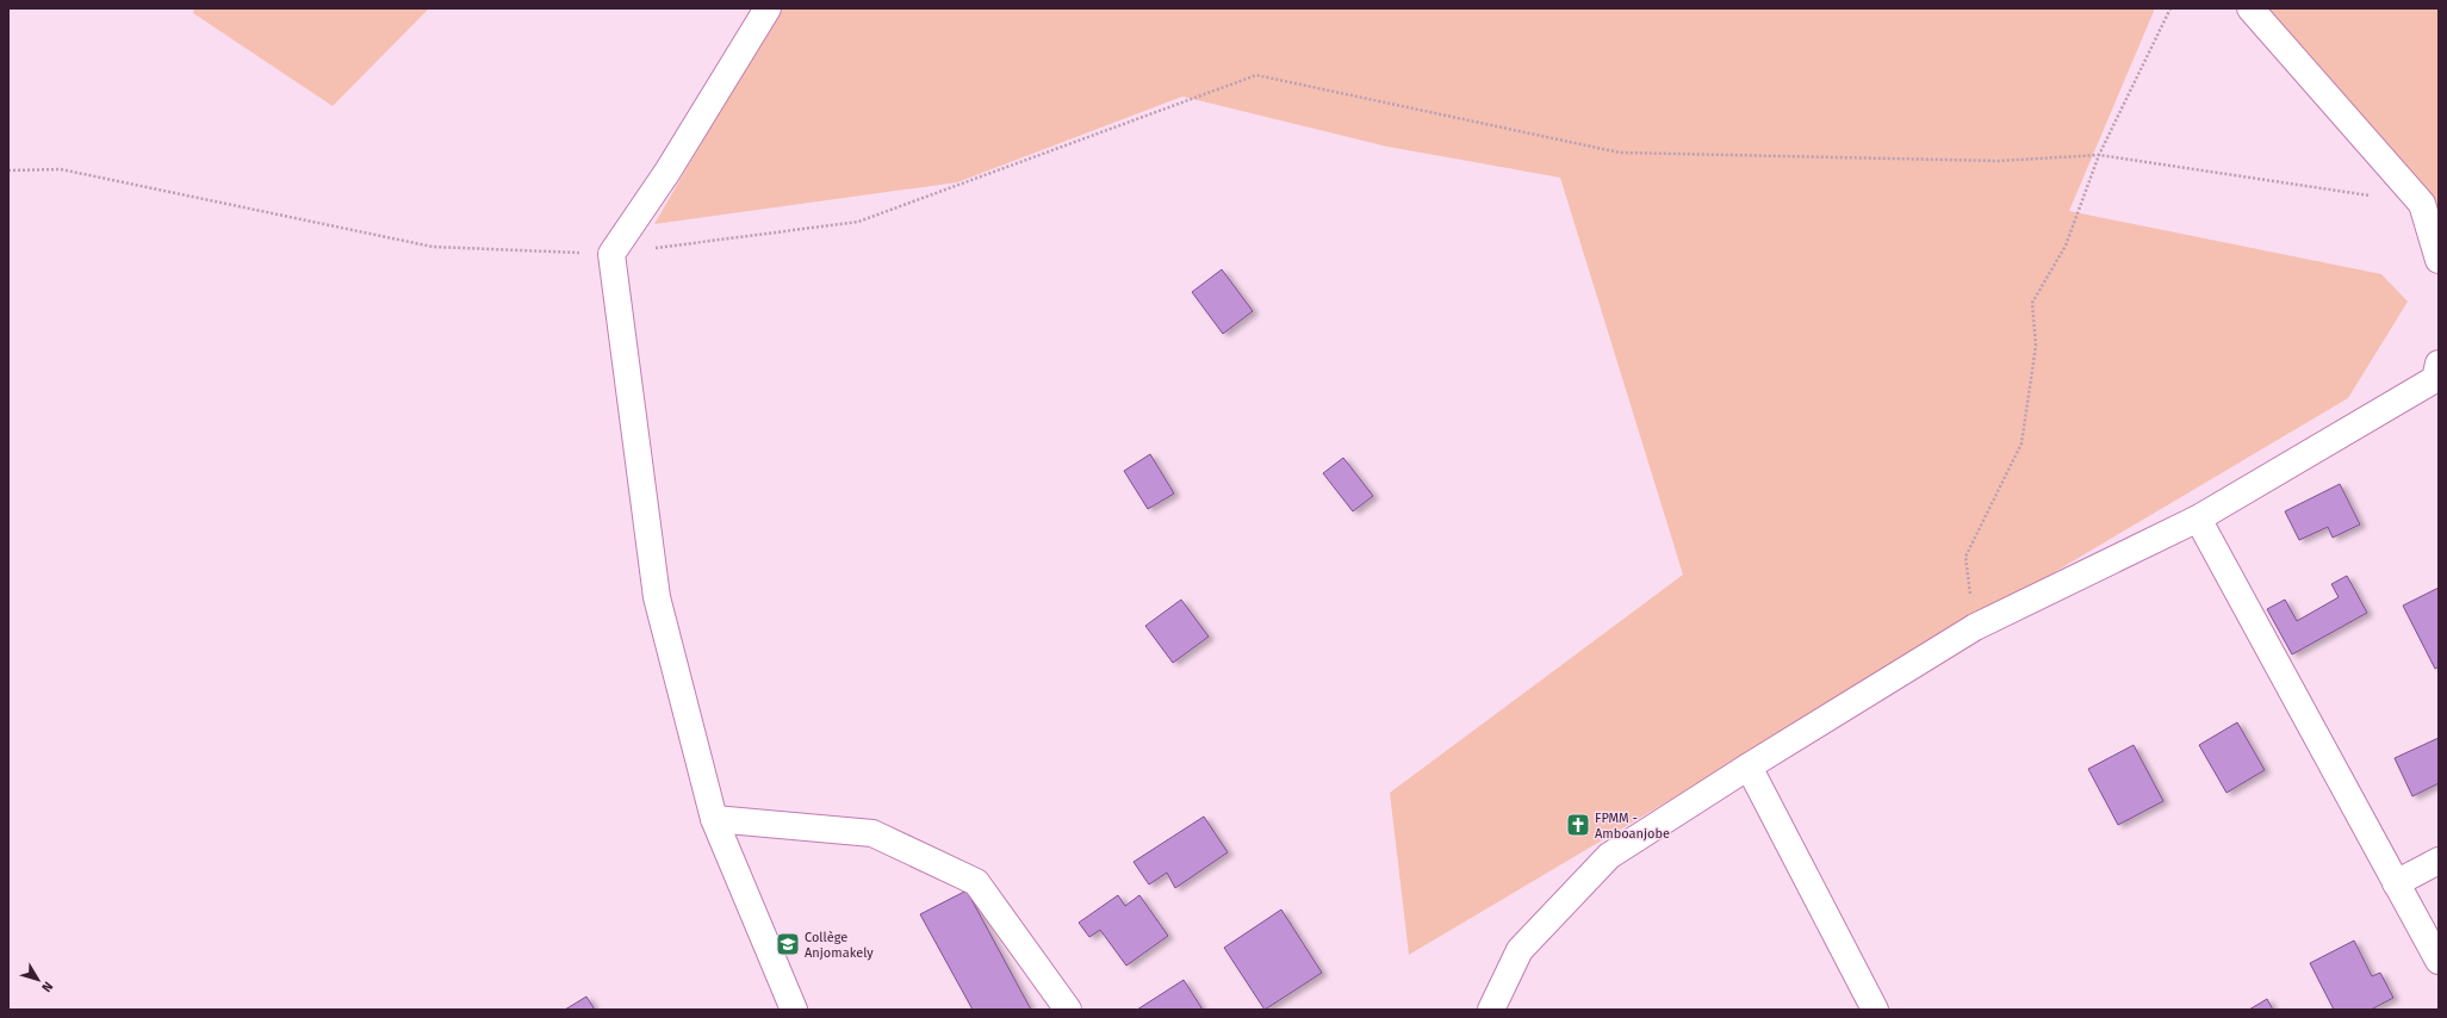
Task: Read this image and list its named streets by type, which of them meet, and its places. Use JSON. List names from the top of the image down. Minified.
{"places":{"church":["FPMM - Amboanjobe"],"school or university":["Collège Anjomakely"]},"north":"bottom right"}
